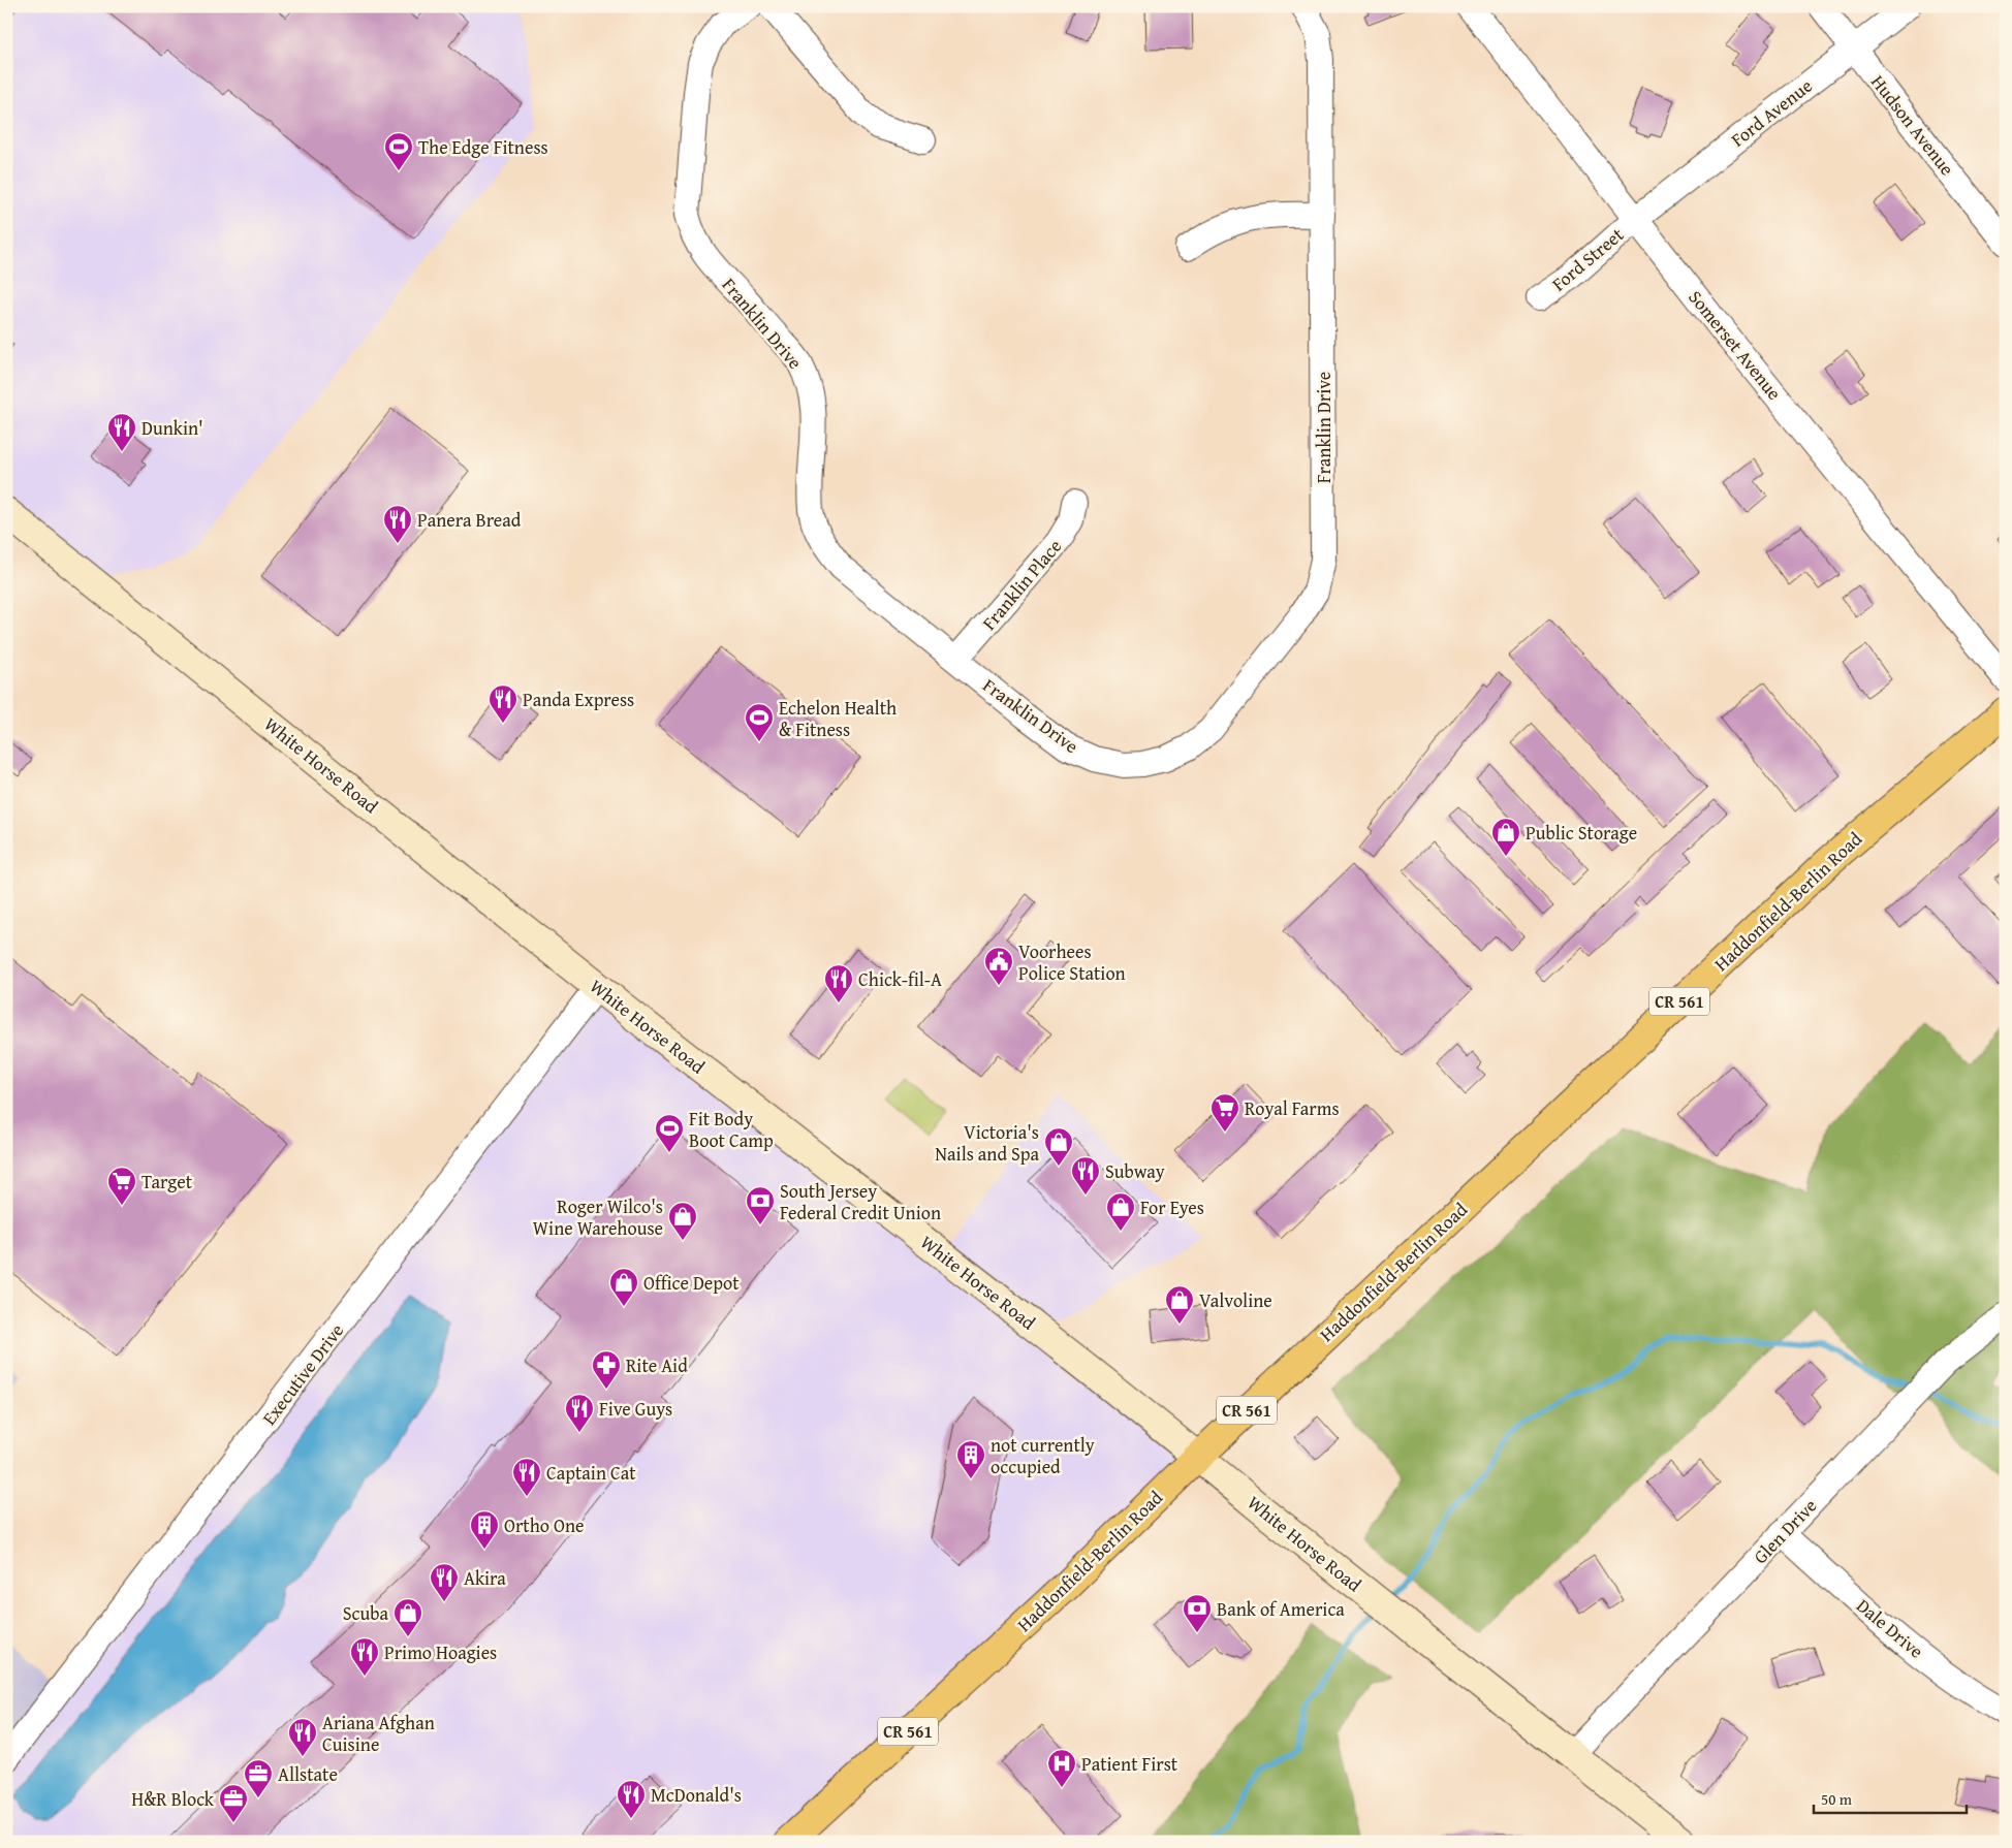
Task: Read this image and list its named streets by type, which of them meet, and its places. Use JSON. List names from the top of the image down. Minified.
{"streets":{"main road":["White Horse Road","Haddonfield-Berlin Road","CR 561"],"street":["Ford Avenue","Hudson Avenue","Ford Street","Franklin Drive","Somerset Avenue","Franklin Place","Executive Drive","Glen Drive","Dale Drive"]},"crossings":[["Ford Avenue","Hudson Avenue"],["Ford Avenue","Ford Street"],["Ford Avenue","Somerset Avenue"],["Ford Street","Somerset Avenue"],["Franklin Drive","Franklin Place"],["White Horse Road","Haddonfield-Berlin Road"],["White Horse Road","Executive Drive"],["White Horse Road","Glen Drive"],["Glen Drive","Dale Drive"]],"places":{"sports":["The Edge Fitness","Echelon Health & Fitness","Fit Body Boot Camp"],"restaurant":["Dunkin'","Panera Bread","Panda Express","Chick-fil-A","Subway","Five Guys","Captain Cat","Akira","Primo Hoagies","Ariana Afghan Cuisine","McDonald's"],"shop":["Public Storage","Victoria's Nails and Spa","For Eyes","Roger Wilco's Wine Warehouse","Office Depot","Valvoline","Scuba"],"public building":["Voorhees Police Station"],"supermarket":["Royal Farms","Target"],"bank":["South Jersey Federal Credit Union","Bank of America"],"pharmacy":["Rite Aid"],"building":["not currently occupied","Ortho One"],"hospital":["Patient First"],"office":["Allstate","H&R Block"]},"scale_bar":"50 m"}
